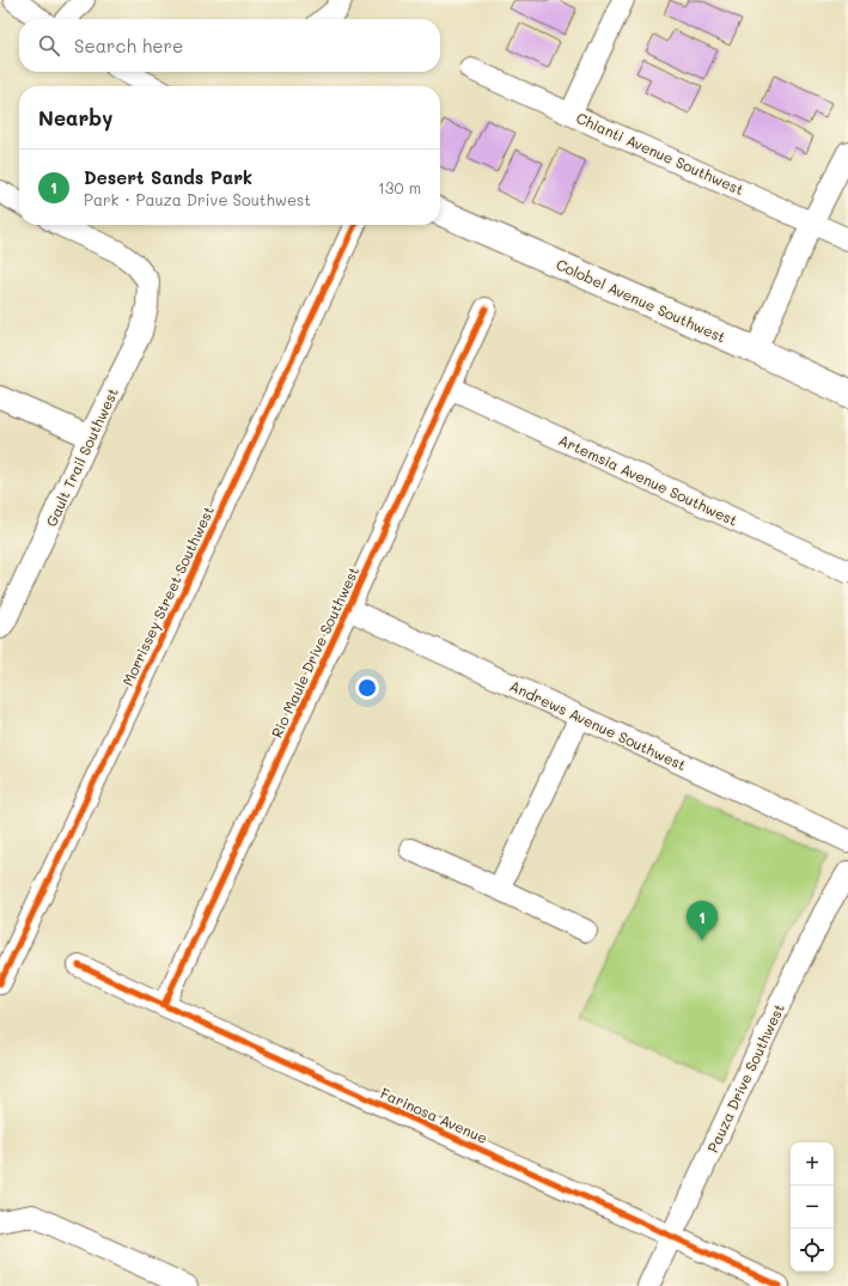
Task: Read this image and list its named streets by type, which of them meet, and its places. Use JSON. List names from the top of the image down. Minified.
{"streets":{"street":["Chianti Avenue Southwest","Colobel Avenue Southwest","Gault Trail Southwest","Artemsia Avenue Southwest","Morrissey Street Southwest","Rio Maule Drive Southwest","Andrews Avenue Southwest","Pauza Drive Southwest","Farinosa Avenue"]},"crossings":[["Artemsia Avenue Southwest","Rio Maule Drive Southwest"],["Rio Maule Drive Southwest","Andrews Avenue Southwest"],["Rio Maule Drive Southwest","Farinosa Avenue"],["Pauza Drive Southwest","Farinosa Avenue"]],"page":{"search":"Search here","heading":"Nearby","list":[{"mark":"1","name":"Desert Sands Park","note":"Park · Pauza Drive Southwest","value":"130 m"}],"pins":"1","map_buttons":["+","−"]}}
